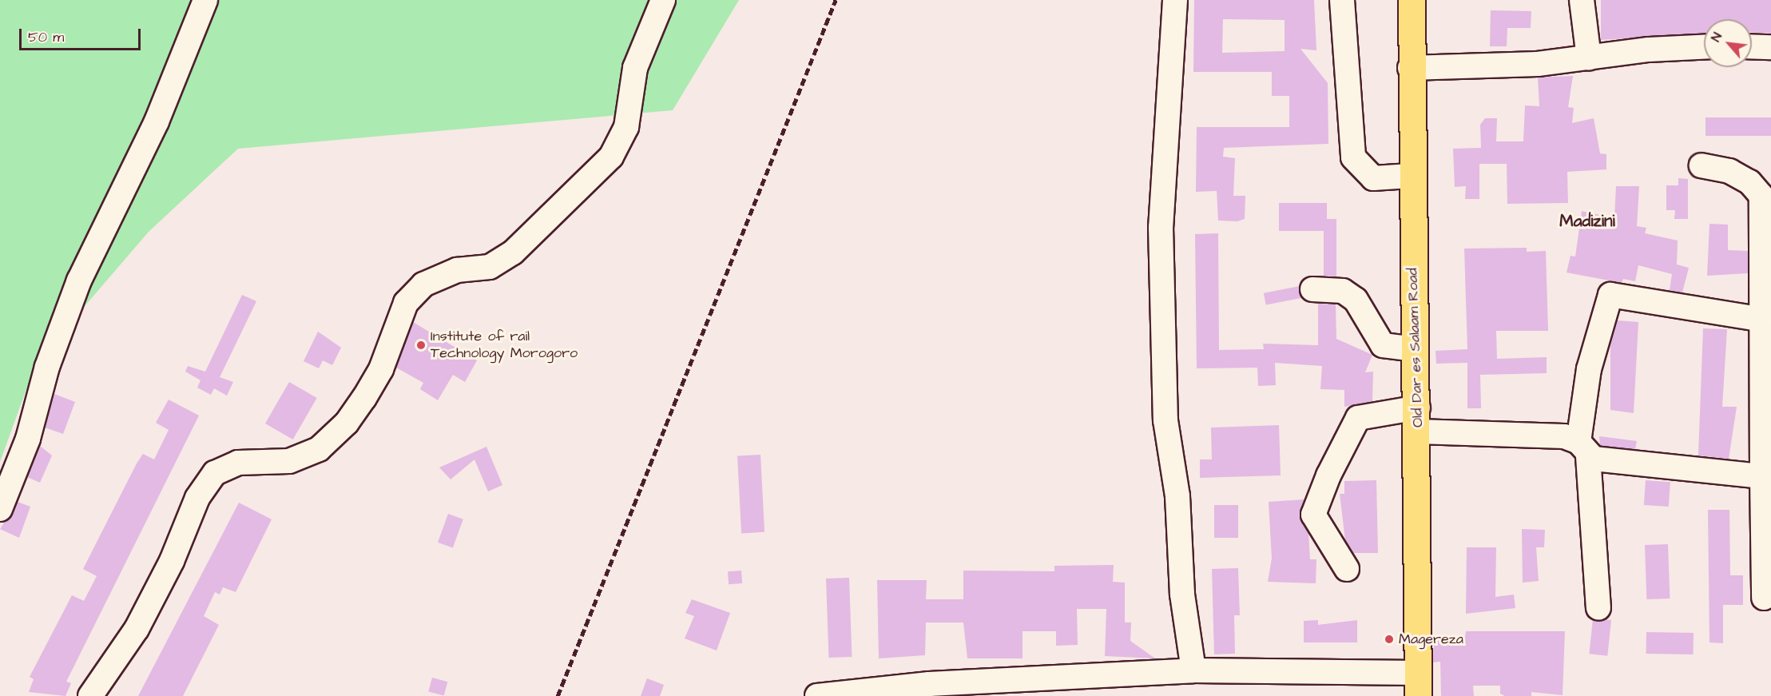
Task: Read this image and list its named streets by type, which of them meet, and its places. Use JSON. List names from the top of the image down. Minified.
{"streets":{"main road":["Old Dar es Salaam Road"]},"districts":["Madizini"],"places":["Institute of rail Technology Morogoro","Magereza"],"scale_bar":"50 m","north":"top left"}
